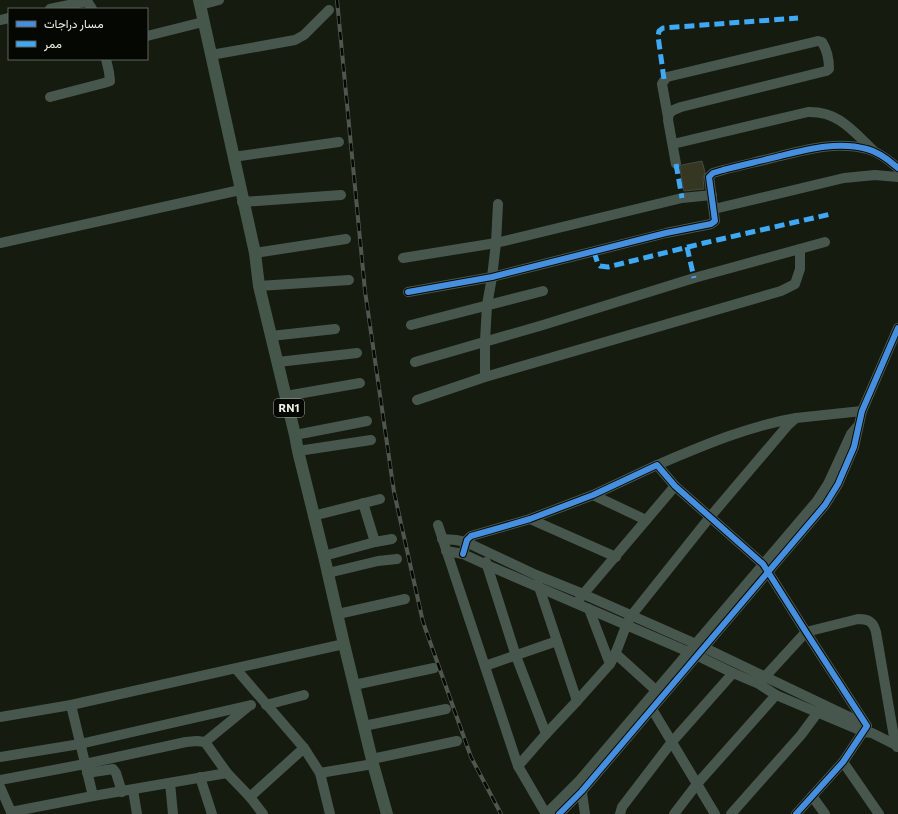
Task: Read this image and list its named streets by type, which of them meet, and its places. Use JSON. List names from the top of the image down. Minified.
{"streets":{"main road":["RN1"]},"legend":["مسار دراجات","ممر"]}
